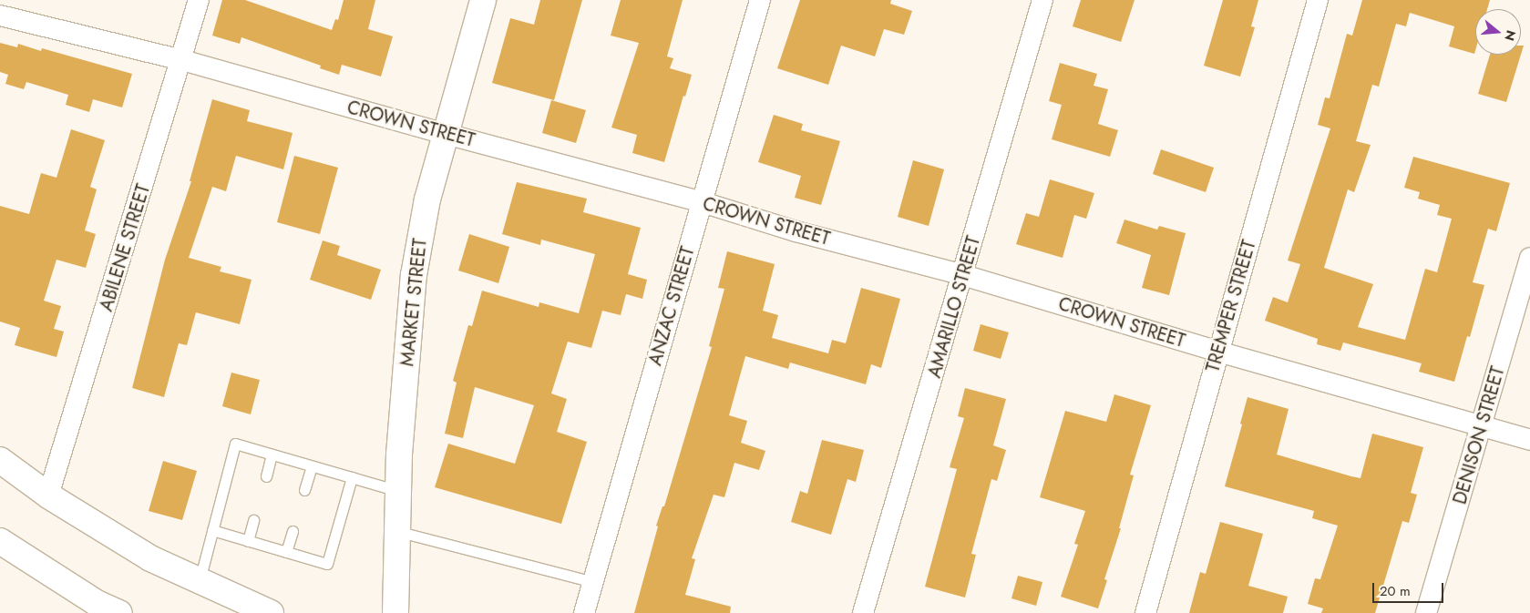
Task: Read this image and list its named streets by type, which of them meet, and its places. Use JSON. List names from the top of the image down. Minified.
{"streets":{"street":["CROWN STREET","ABILENE STREET","MARKET STREET","ANZAC STREET","TREMPER STREET","AMARILLO STREET","DENISON STREET"]},"crossings":[["CROWN STREET","ABILENE STREET"],["CROWN STREET","MARKET STREET"],["CROWN STREET","ANZAC STREET"],["CROWN STREET","TREMPER STREET"],["CROWN STREET","AMARILLO STREET"],["CROWN STREET","DENISON STREET"]],"scale_bar":"20 m","north":"right"}
